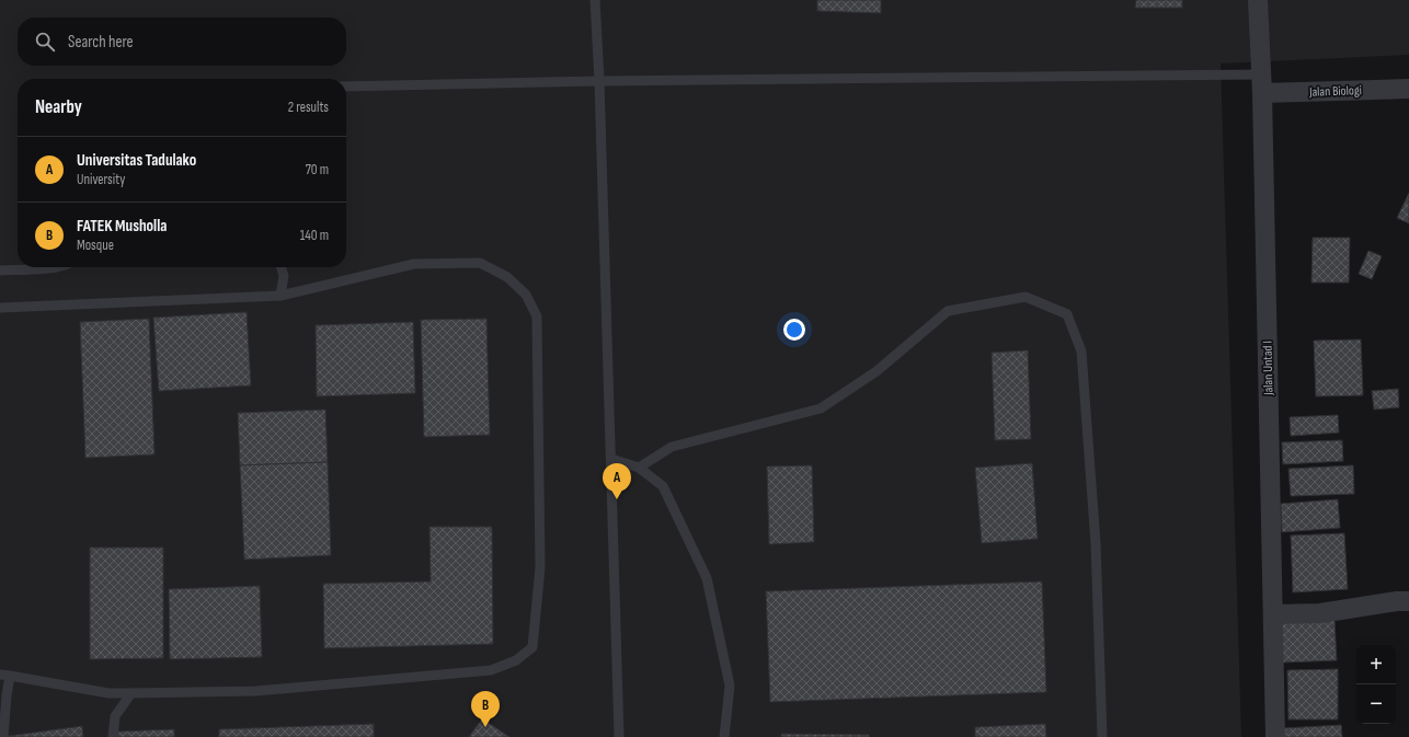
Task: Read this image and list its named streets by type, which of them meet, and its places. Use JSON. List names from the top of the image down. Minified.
{"streets":{"street":["Jalan Biologi","Jalan Untad I"]},"crossings":[["Jalan Biologi","Jalan Untad I"]],"page":{"search":"Search here","heading":["Nearby","2 results"],"list":[{"mark":"A","name":"Universitas Tadulako","note":"University","value":"70 m"},{"mark":"B","name":"FATEK Musholla","note":"Mosque","value":"140 m"}],"pins":["A","B"],"map_buttons":["+","−"]}}
